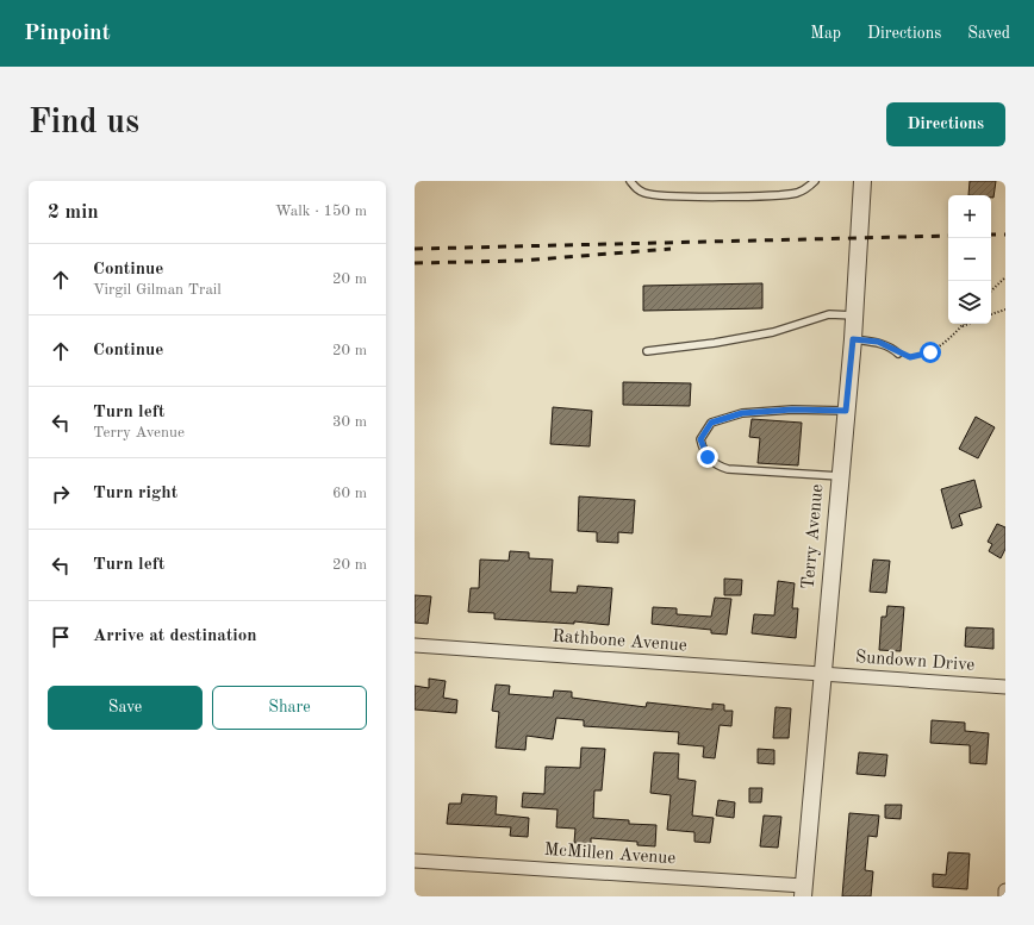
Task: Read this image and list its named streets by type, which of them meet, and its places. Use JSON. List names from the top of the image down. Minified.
{"streets":{"street":["Terry Avenue","Rathbone Avenue","Sundown Drive","McMillen Avenue"]},"crossings":[["Terry Avenue","Rathbone Avenue"],["Terry Avenue","Sundown Drive"],["Terry Avenue","McMillen Avenue"],["Rathbone Avenue","Sundown Drive"]],"page":{"header":"Pinpoint","nav":["Map","Directions","Saved"],"buttons":["Directions",["Save","Share"]],"title":"Find us","heading":["2 min","Walk · 150 m"],"map_buttons":["+","−"],"list":[["Continue","Virgil Gilman Trail","20 m"],["Continue","20 m"],["Turn left","Terry Avenue","30 m"],["Turn right","60 m"],["Turn left","20 m"],"Arrive at destination"]}}
